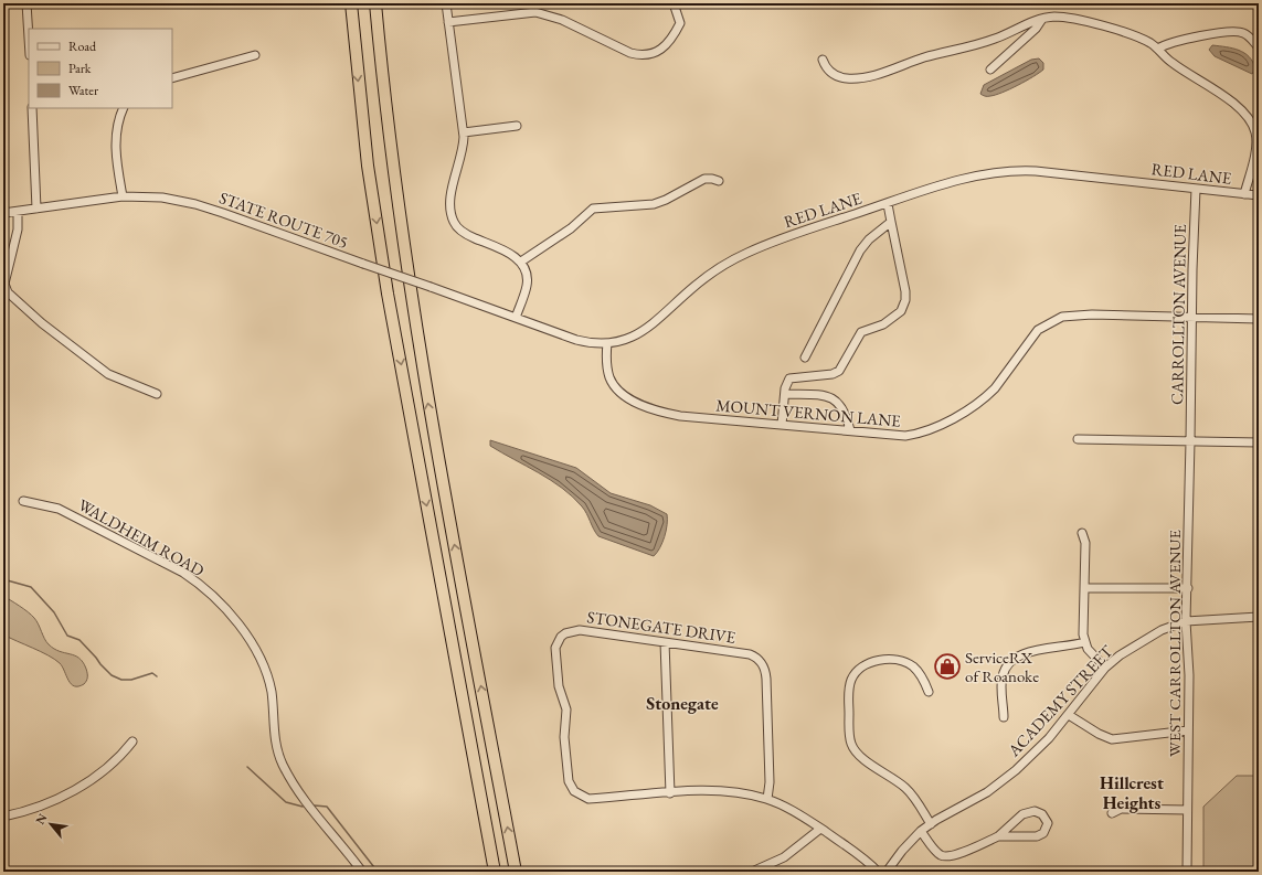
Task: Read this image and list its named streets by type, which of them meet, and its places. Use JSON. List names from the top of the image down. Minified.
{"streets":{"street":["RED LANE","STATE ROUTE 705","CARROLLTON AVENUE","MOUNT VERNON LANE","WALDHEIM ROAD","STONEGATE DRIVE","WEST CARROLLTON AVENUE","ACADEMY STREET"]},"crossings":[["RED LANE","STATE ROUTE 705"],["RED LANE","CARROLLTON AVENUE"],["RED LANE","MOUNT VERNON LANE"],["CARROLLTON AVENUE","MOUNT VERNON LANE"],["CARROLLTON AVENUE","WEST CARROLLTON AVENUE"],["WEST CARROLLTON AVENUE","ACADEMY STREET"]],"districts":["Stonegate","Hillcrest Heights"],"places":{"shop":["ServiceRX of Roanoke"]},"legend":["Road","Park","Water"],"north":"top left"}
